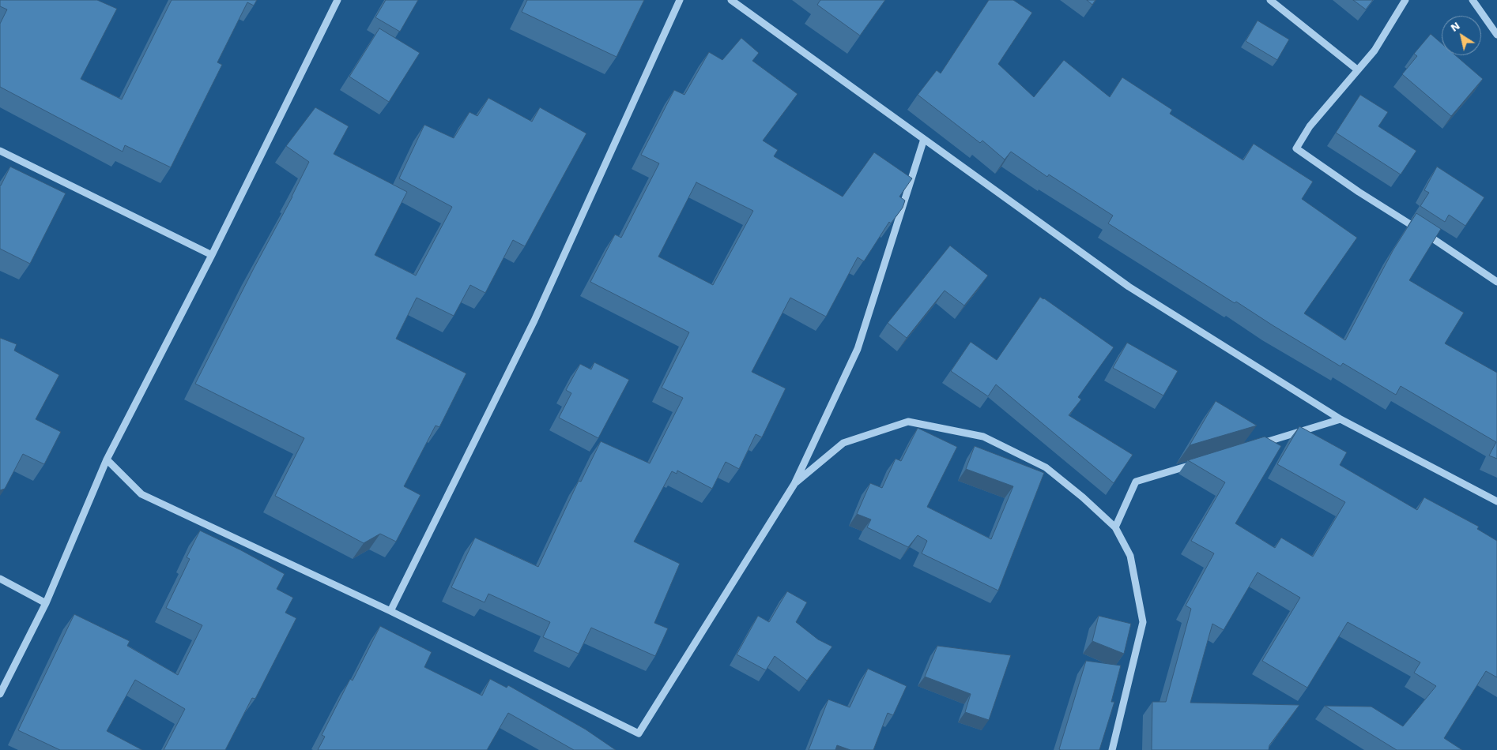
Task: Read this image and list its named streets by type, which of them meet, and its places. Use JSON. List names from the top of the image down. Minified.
{"north":"top left"}
